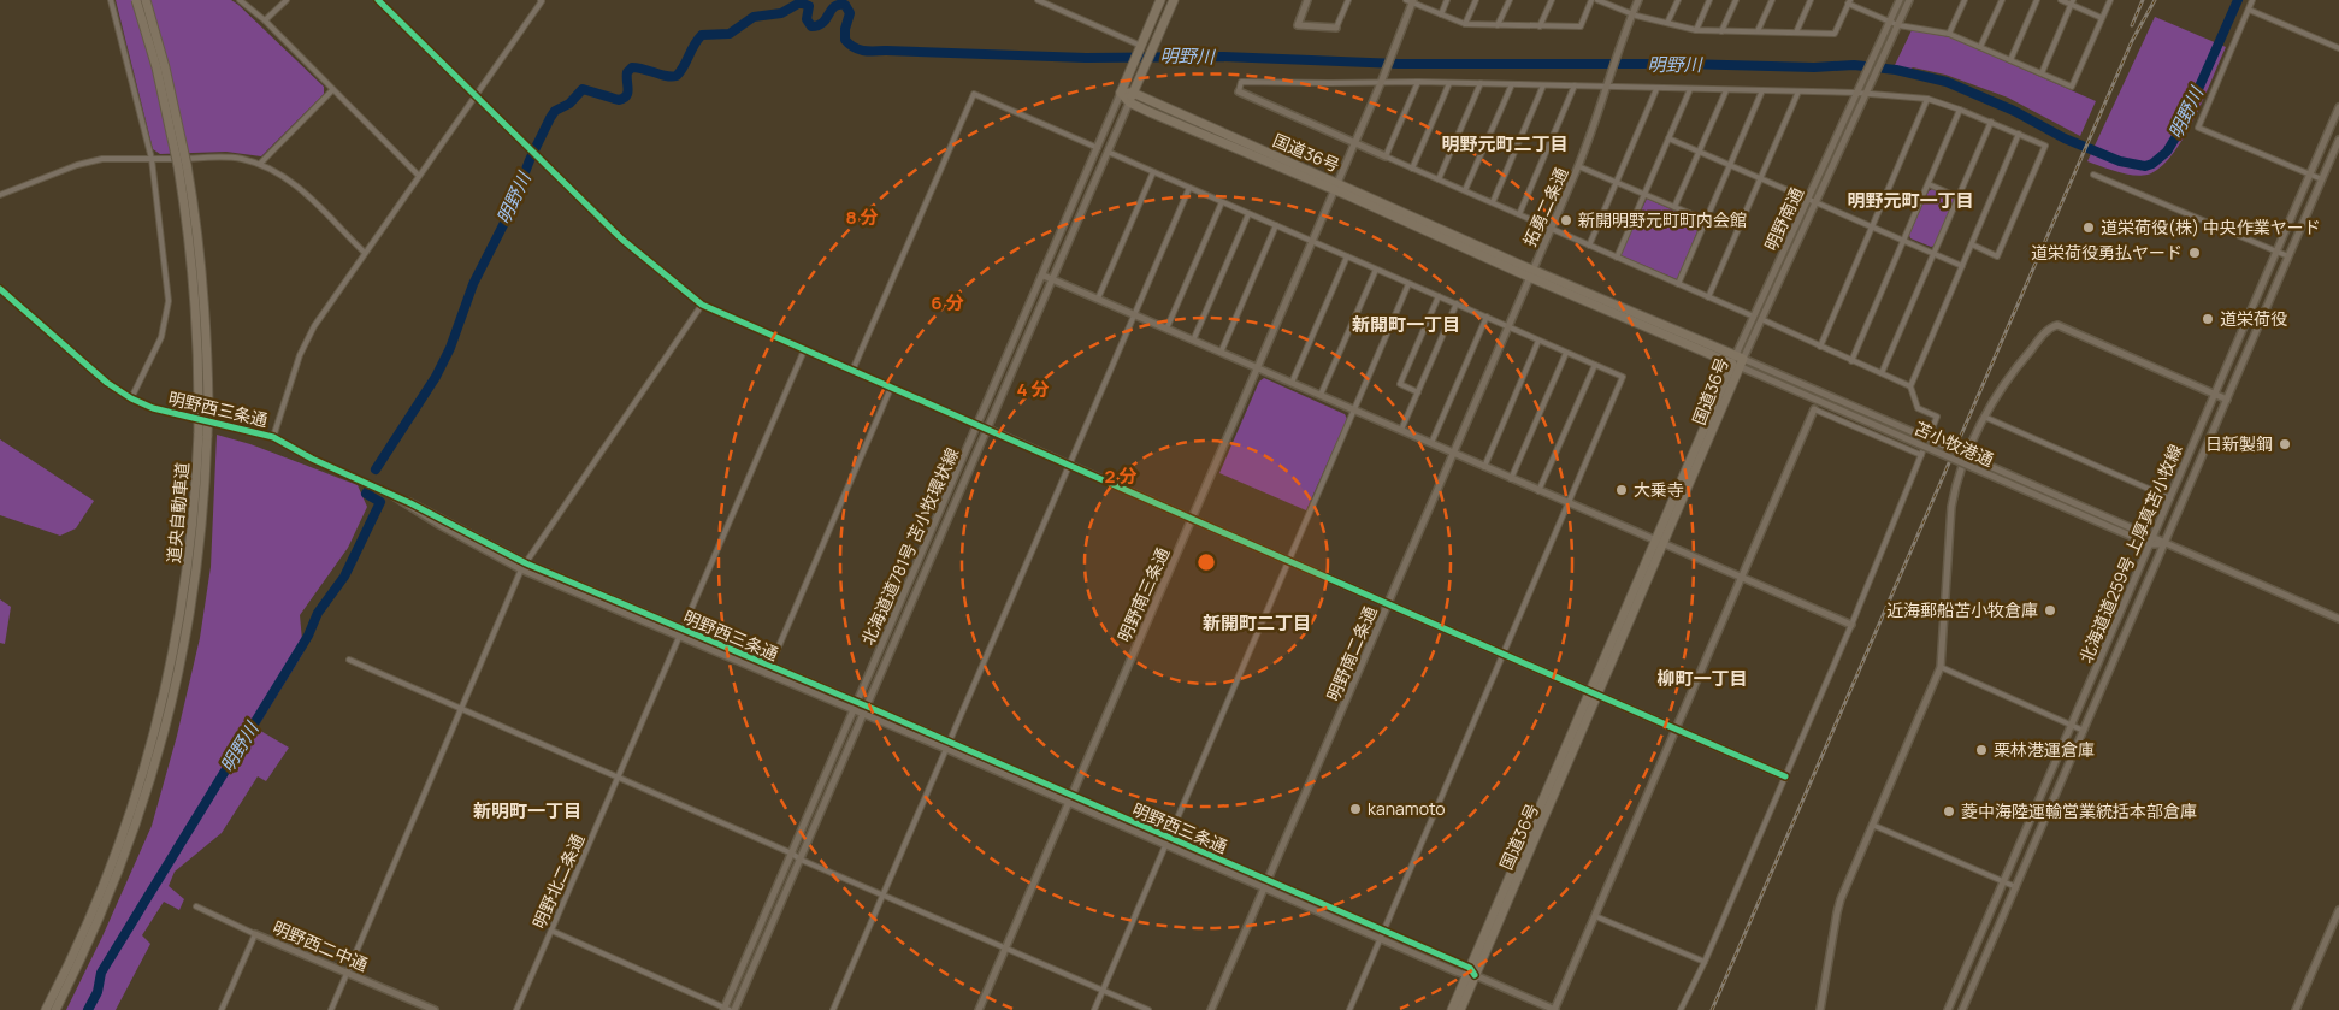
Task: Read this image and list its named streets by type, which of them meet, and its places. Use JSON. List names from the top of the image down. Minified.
{"streets":{"highway":["国道36号","道央自動車道"],"street":["拓勇二条通","明野南通","明野西三条通","苫小牧港通","北海道道781号 苫小牧環状線","北海道道259号 上厚真苫小牧線","明野南三条通","明野南二条通","明野北二条通","明野西二中通"]},"crossings":[["国道36号","拓勇二条通"],["国道36号","明野南通"],["国道36号","明野西三条通"],["国道36号","苫小牧港通"],["国道36号","北海道道781号 苫小牧環状線"],["国道36号","明野南三条通"],["国道36号","明野南二条通"],["拓勇二条通","明野南二条通"],["明野南通","苫小牧港通"],["明野西三条通","北海道道781号 苫小牧環状線"],["明野西三条通","明野南三条通"],["明野西三条通","明野南二条通"],["明野西三条通","明野北二条通"],["苫小牧港通","北海道道259号 上厚真苫小牧線"]],"districts":["明野元町二丁目","明野元町一丁目","新開町一丁目","新開町二丁目","柳町一丁目","新明町一丁目"],"water":["明野川"],"places":["新開明野元町町内会館","道栄荷役(株) 中央作業ヤード","道栄荷役勇払ヤード","道栄荷役","日新製鋼","大乗寺","近海郵船苫小牧倉庫","栗林港運倉庫","kanamoto","菱中海陸運輸営業統括本部倉庫"],"rings":["8 分","6 分","4 分","2 分"]}
